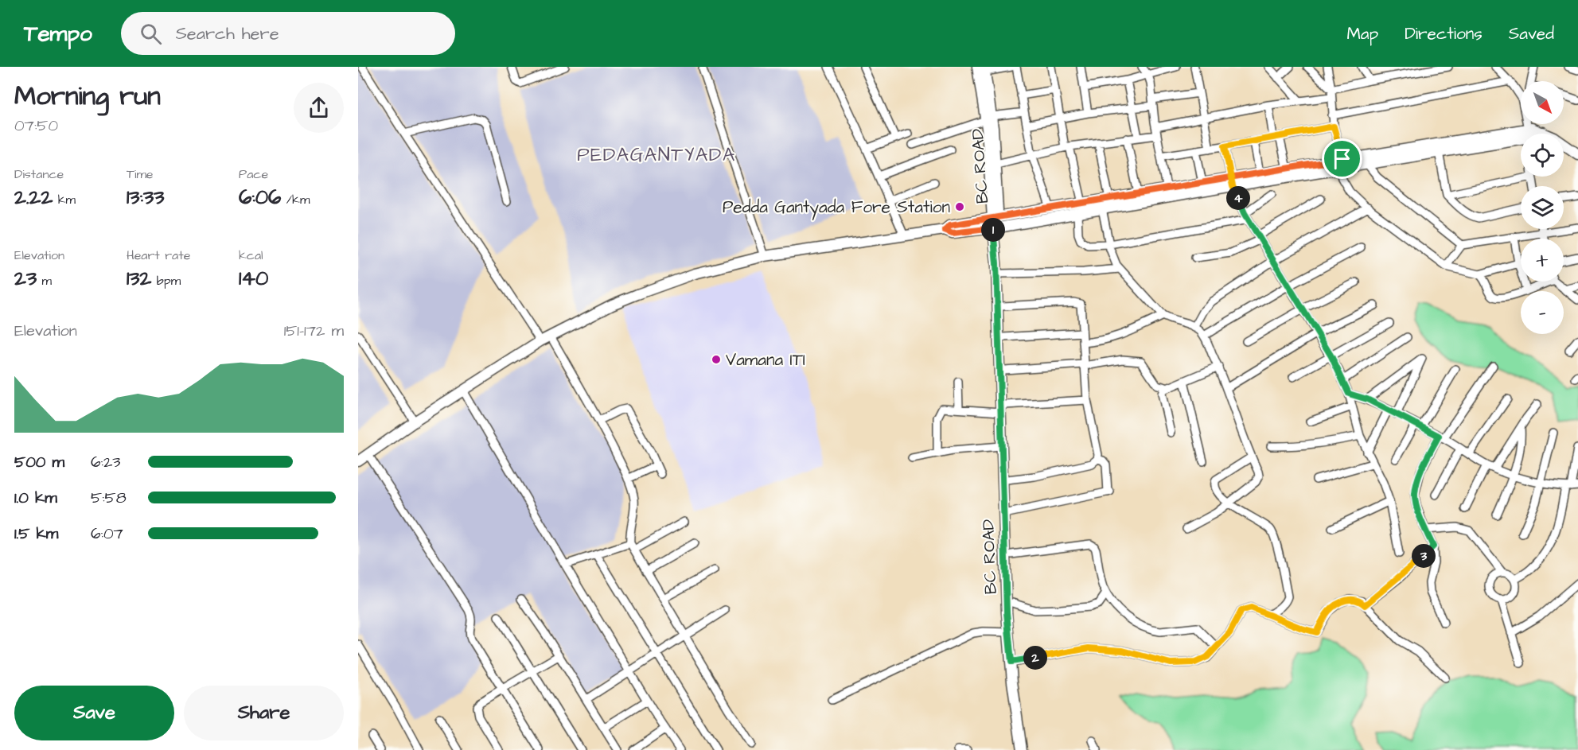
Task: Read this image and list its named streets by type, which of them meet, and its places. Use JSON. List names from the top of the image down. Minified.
{"streets":{"street":["BC ROAD"]},"districts":["PEDAGANTYADA"],"places":["Pedda Gantyada Fore Station","Vamana ITI"],"north":"bottom right","page":{"header":"Tempo","search":"Search here","nav":["Map","Directions","Saved"],"heading":["Morning run","07:50"],"map_buttons":["+","−"],"stats":[["Distance","2.22 km"],["Time","13:33"],["Pace","6:06 /km"],["Elevation","23 m"],["Heart rate","132 bpm"],["kcal","140"]],"pins":["4","1","3","2"],"chart":["Elevation","151–172 m"],"list":[{"name":"500 m","note":"6:23"},{"name":"1.0 km","note":"5:58"},{"name":"1.5 km","note":"6:07"}],"buttons":["Save","Share"]}}
